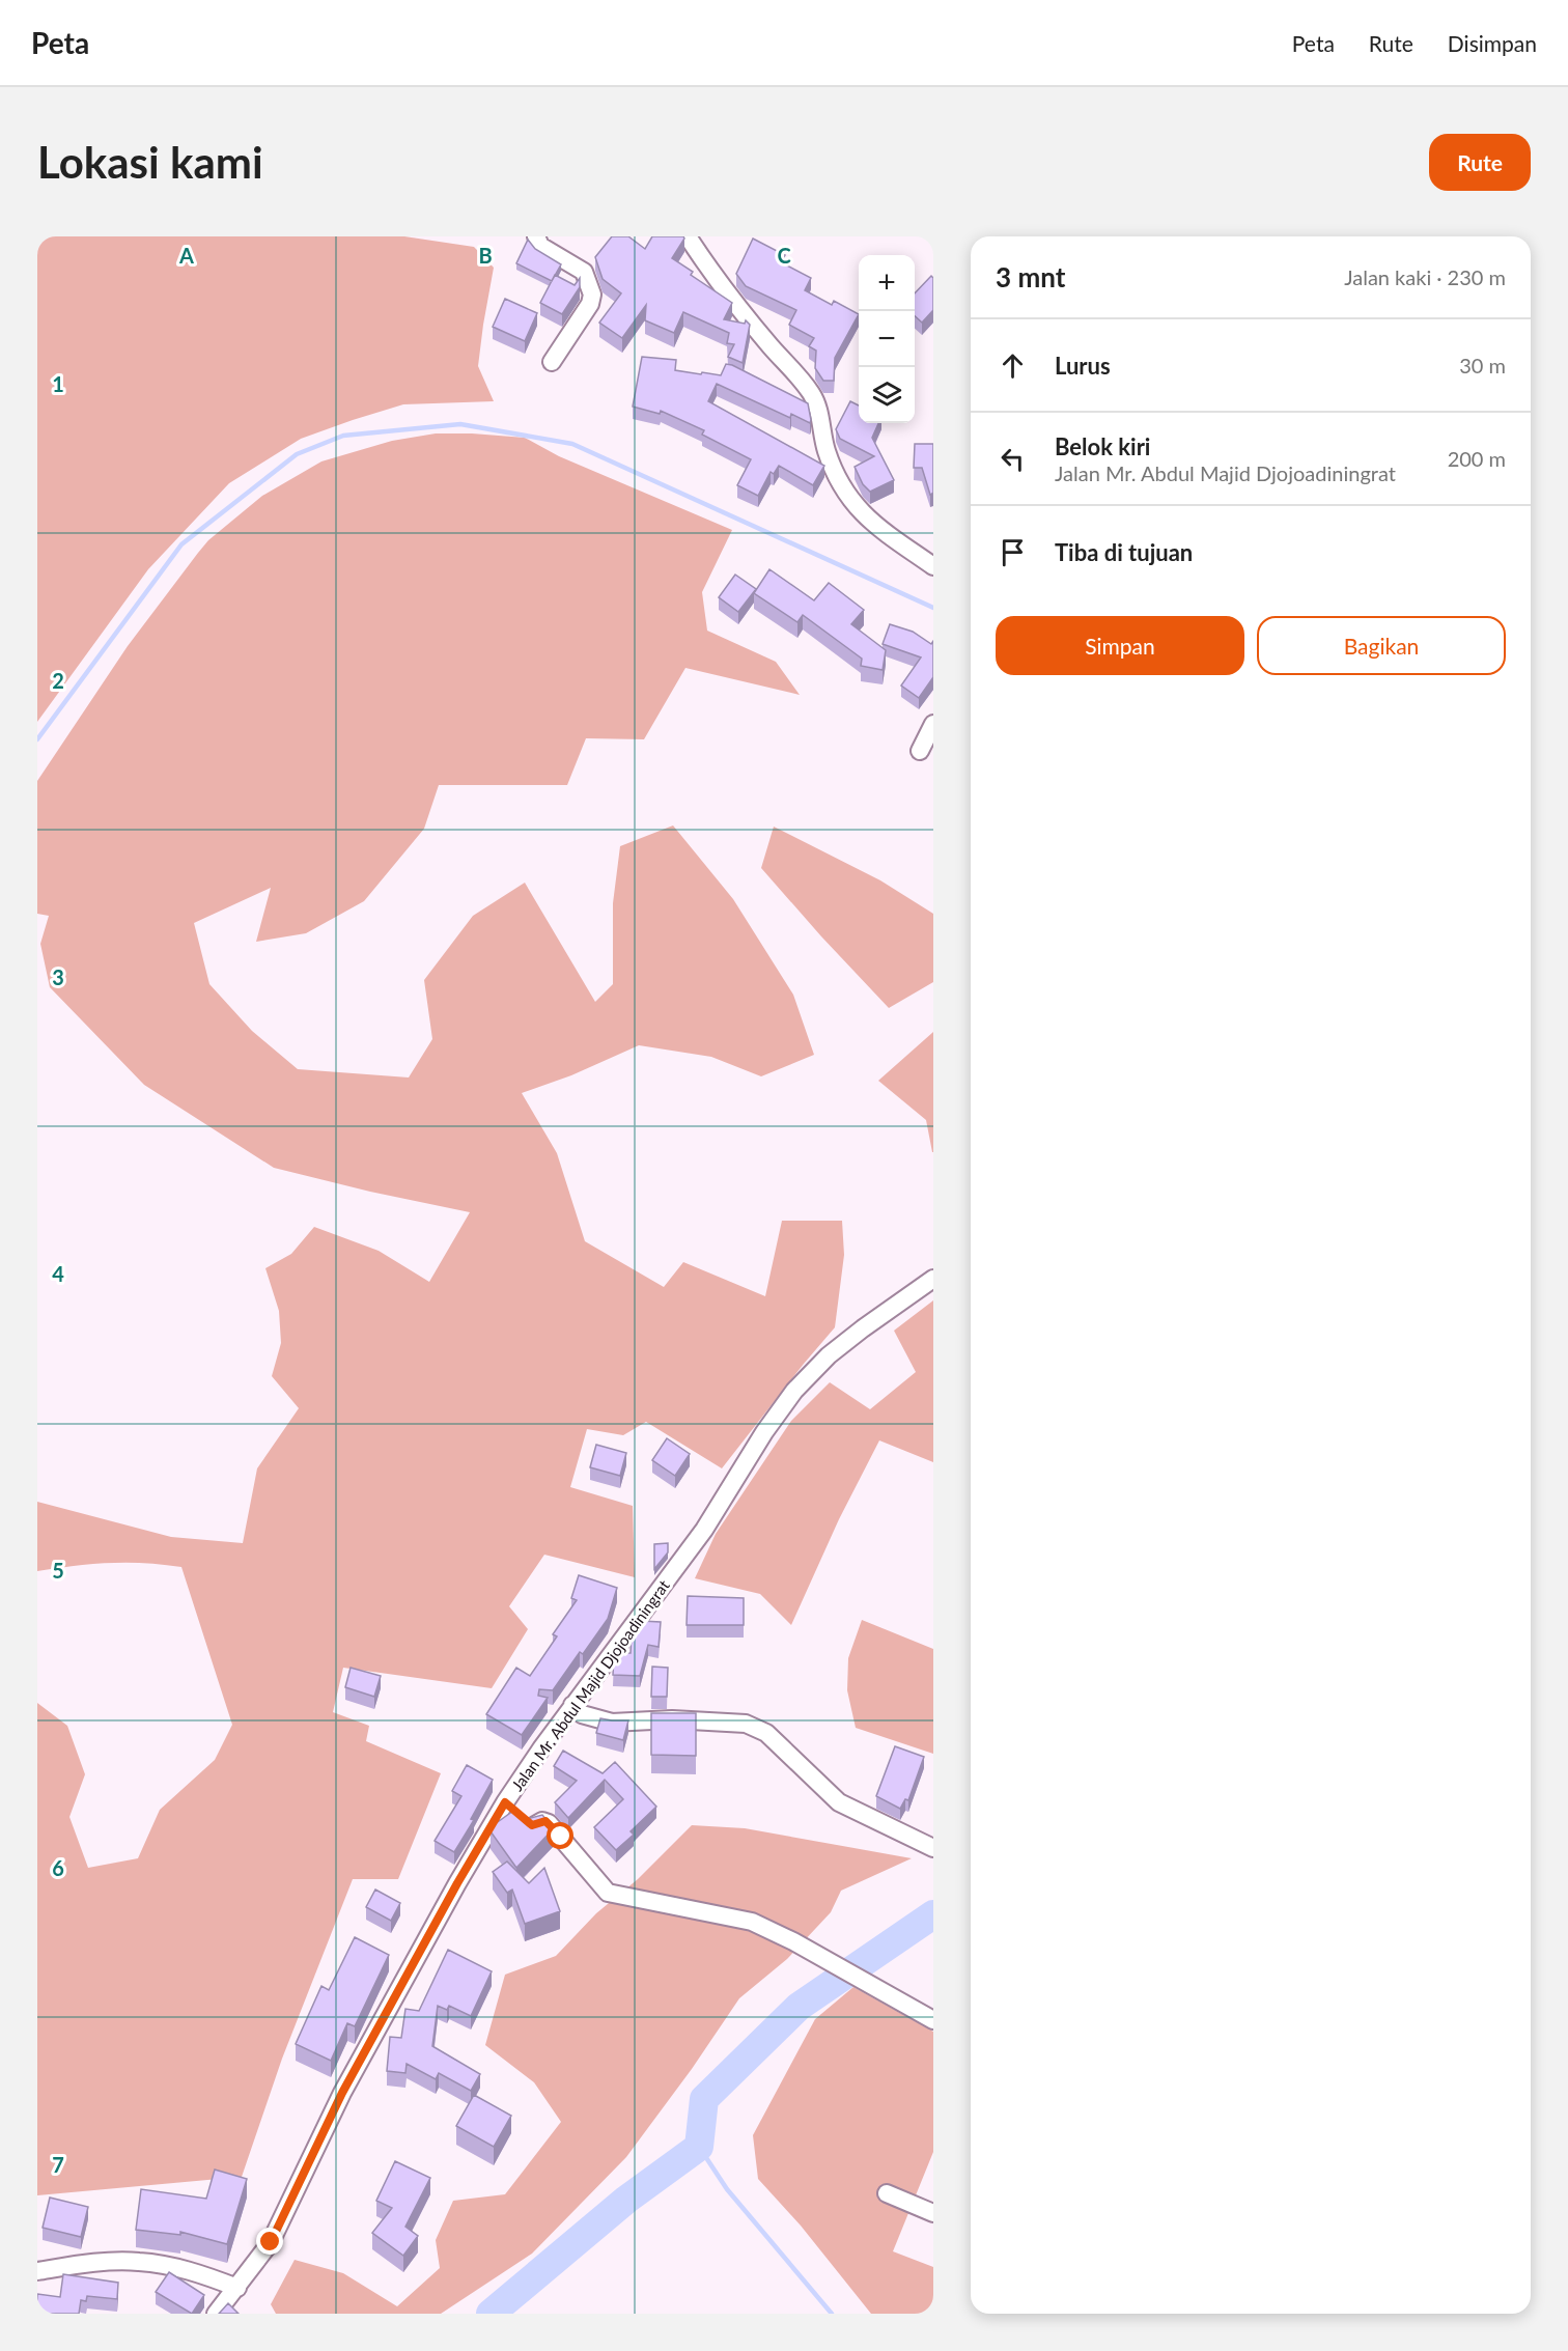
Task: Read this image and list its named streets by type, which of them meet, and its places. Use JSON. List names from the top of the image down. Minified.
{"streets":{"street":["Jalan Mr. Abdul Majid Djojoadiningrat"]},"page":{"header":"Peta","nav":["Peta","Rute","Disimpan"],"buttons":["Rute",["Simpan","Bagikan"]],"title":"Lokasi kami","heading":["3 mnt","Jalan kaki · 230 m"],"map_buttons":["+","−"],"list":[["Lurus","30 m"],["Belok kiri","Jalan Mr. Abdul Majid Djojoadiningrat","200 m"],"Tiba di tujuan"]},"grid":{"columns":["A","B","C"],"rows":["1","2","3","4","5","6","7"]}}
